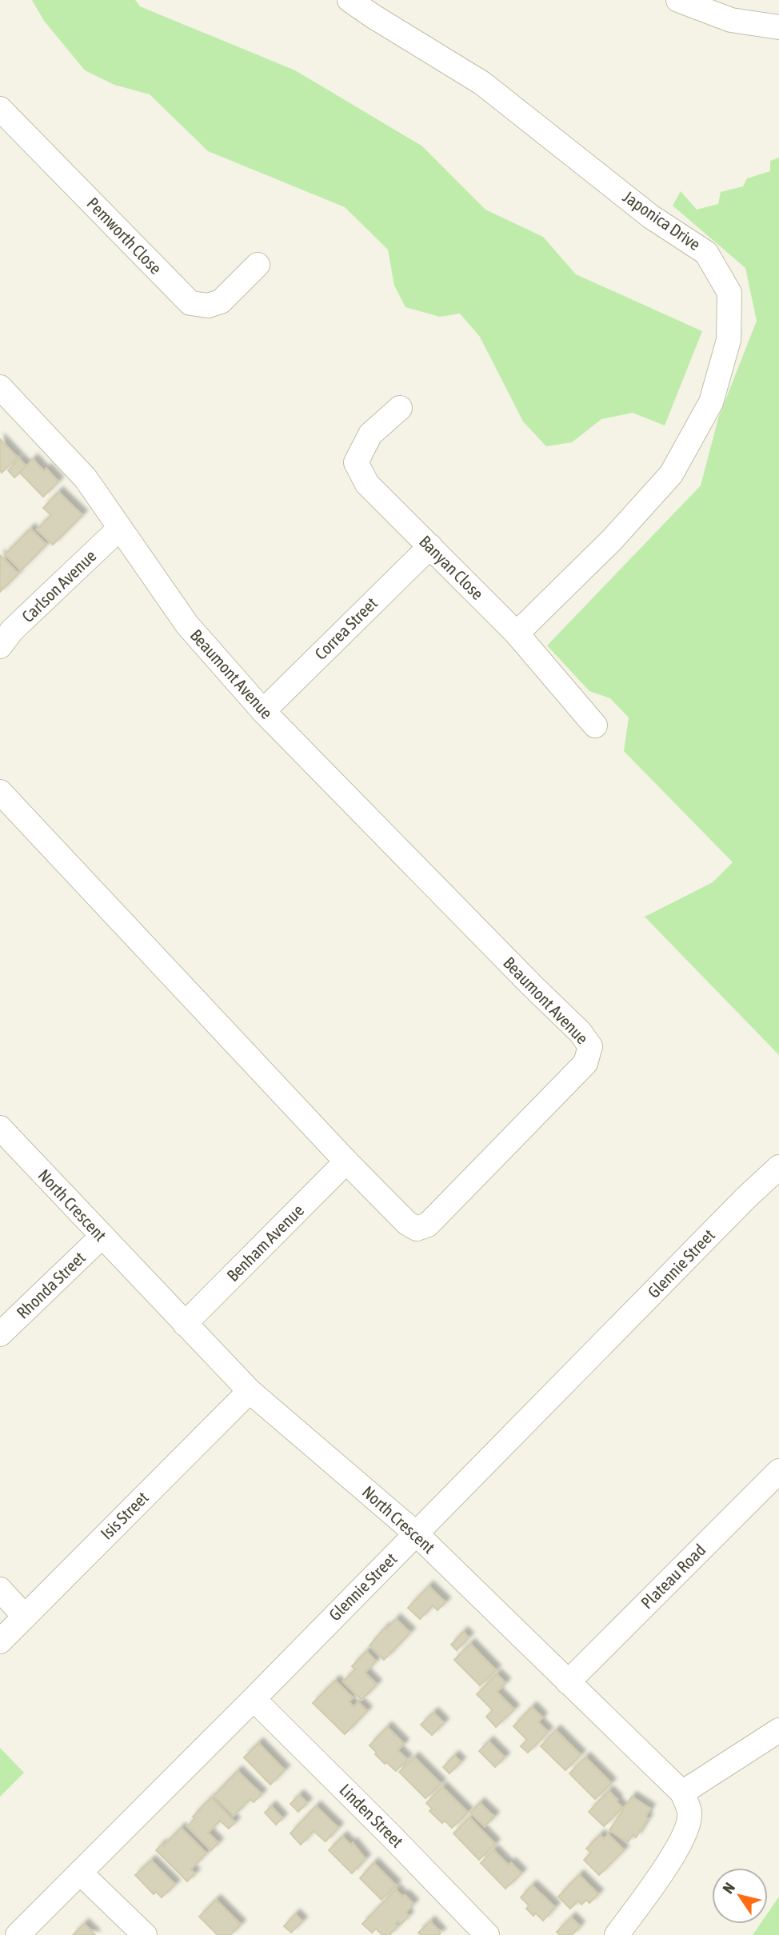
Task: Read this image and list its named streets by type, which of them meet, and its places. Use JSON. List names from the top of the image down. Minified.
{"streets":{"street":["Japonica Drive","Pemworth Close","Banyan Close","Carlson Avenue","Correa Street","Beaumont Avenue","North Crescent","Benham Avenue","Glennie Street","Rhonda Street","Isis Street","Plateau Road","Linden Street"]},"crossings":[["Japonica Drive","Banyan Close"],["Banyan Close","Correa Street"],["Carlson Avenue","Beaumont Avenue"],["Correa Street","Beaumont Avenue"],["Beaumont Avenue","Benham Avenue"],["North Crescent","Benham Avenue"],["North Crescent","Glennie Street"],["North Crescent","Rhonda Street"],["North Crescent","Isis Street"],["North Crescent","Plateau Road"],["Glennie Street","Linden Street"]],"north":"top left"}
